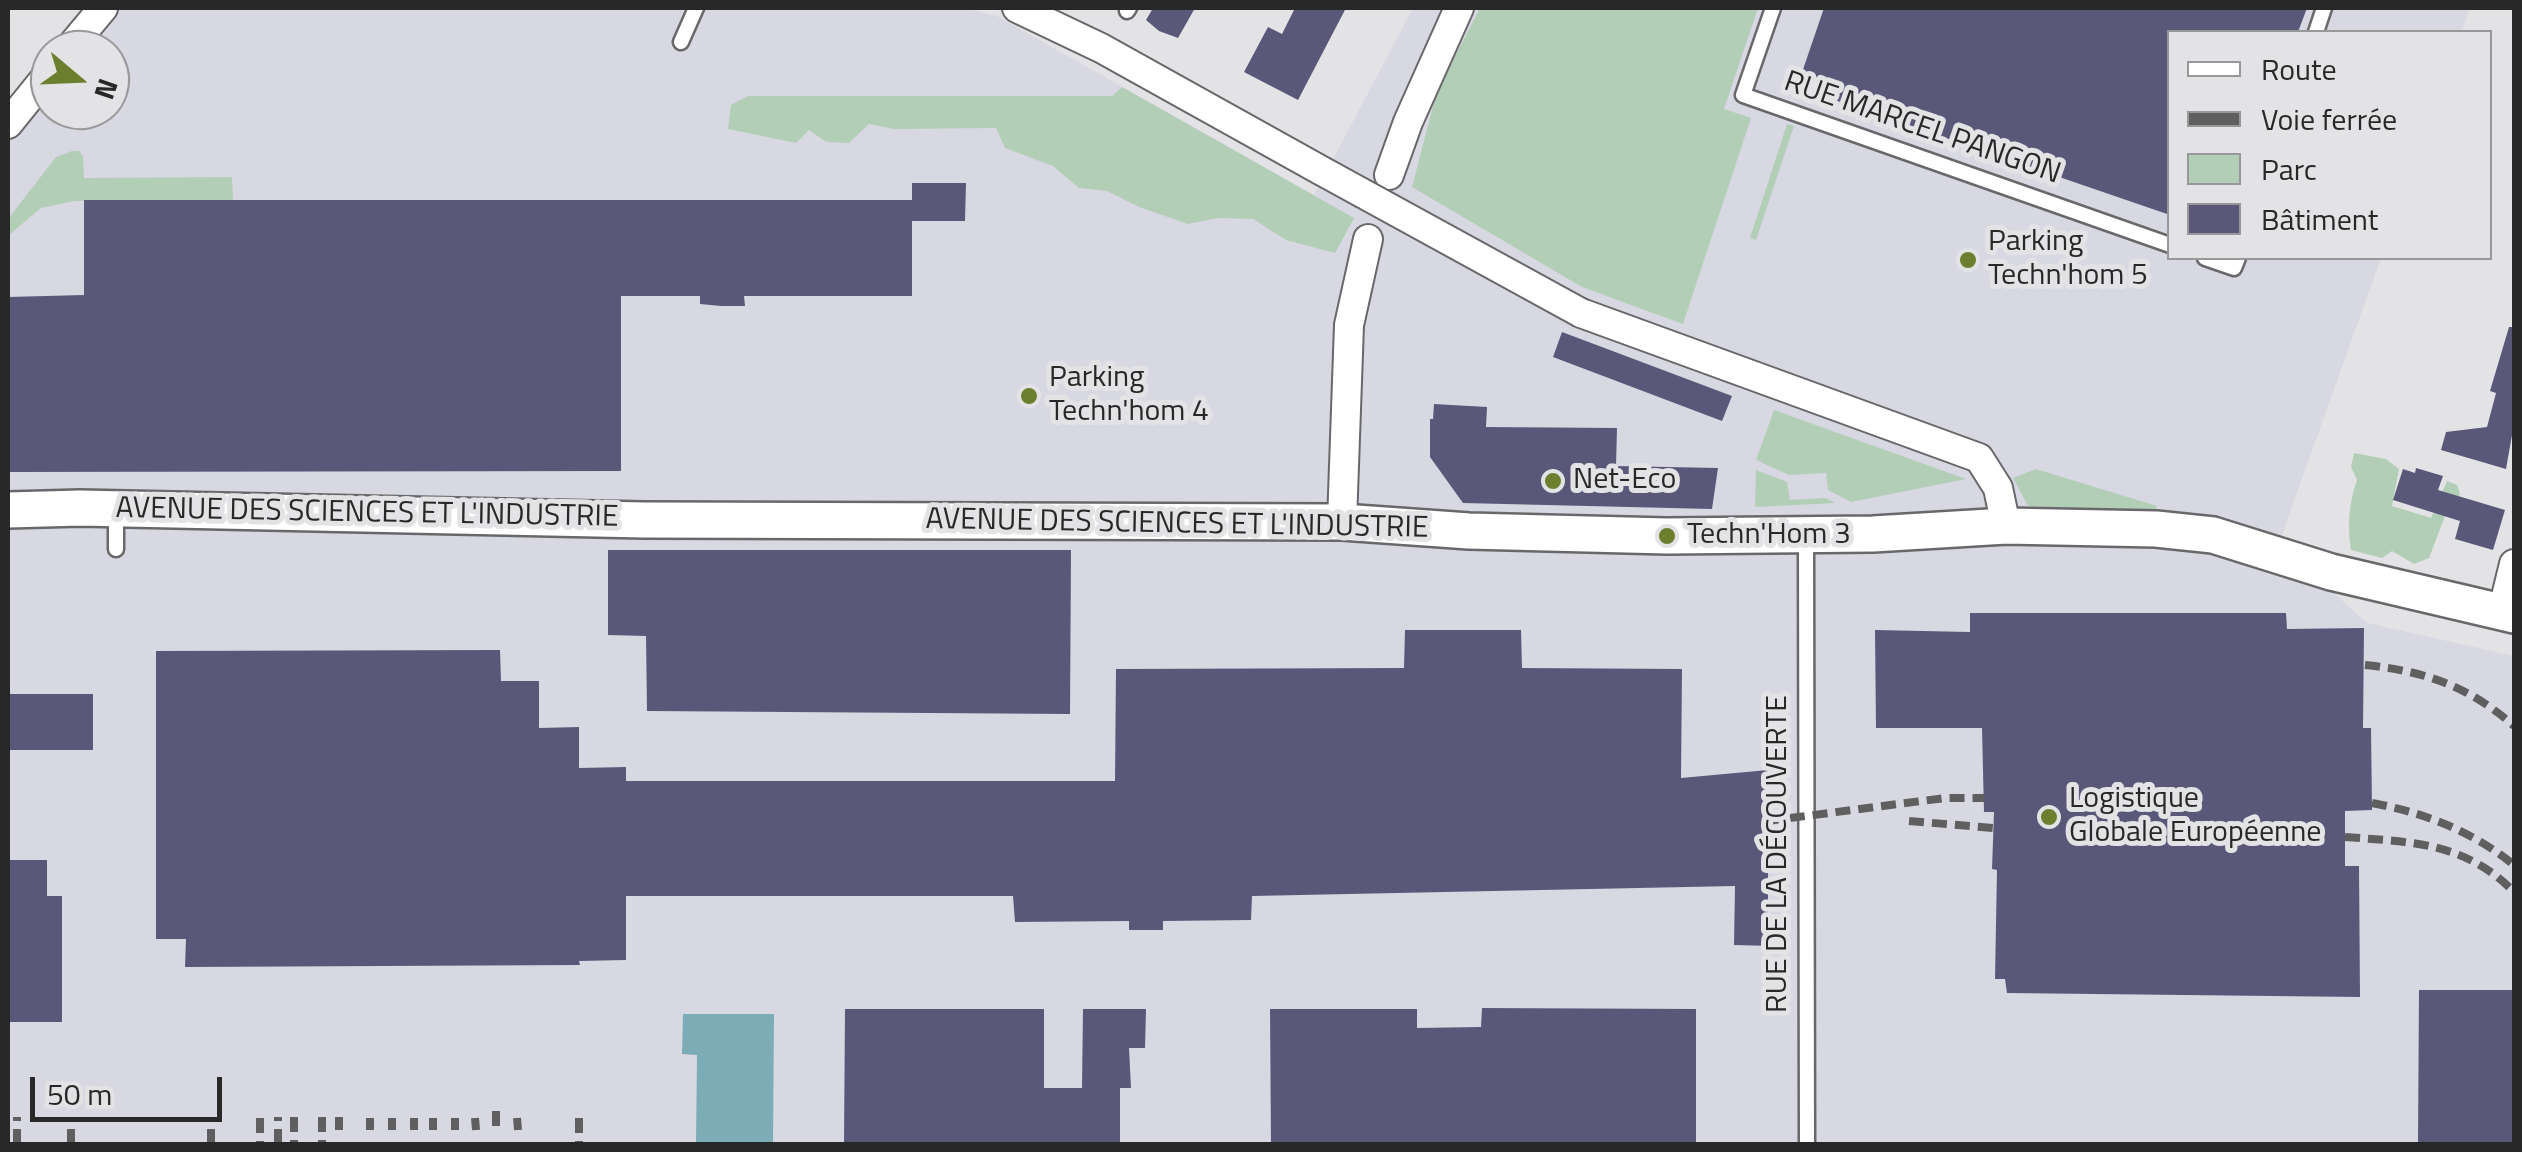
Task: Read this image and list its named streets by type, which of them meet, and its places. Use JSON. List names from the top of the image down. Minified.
{"streets":{"street":["AVENUE DES SCIENCES ET L'INDUSTRIE"],"lane":["RUE MARCEL PANGON","RUE DE LA DÉCOUVERTE"]},"crossings":[["AVENUE DES SCIENCES ET L'INDUSTRIE","RUE DE LA DÉCOUVERTE"]],"places":["Parking Techn'hom 5","Parking Techn'hom 4","Net-Eco","Techn'Hom 3","Logistique Globale Européenne"],"legend":["Route","Voie ferrée","Parc","Bâtiment"],"scale_bar":"50 m","north":"right"}
